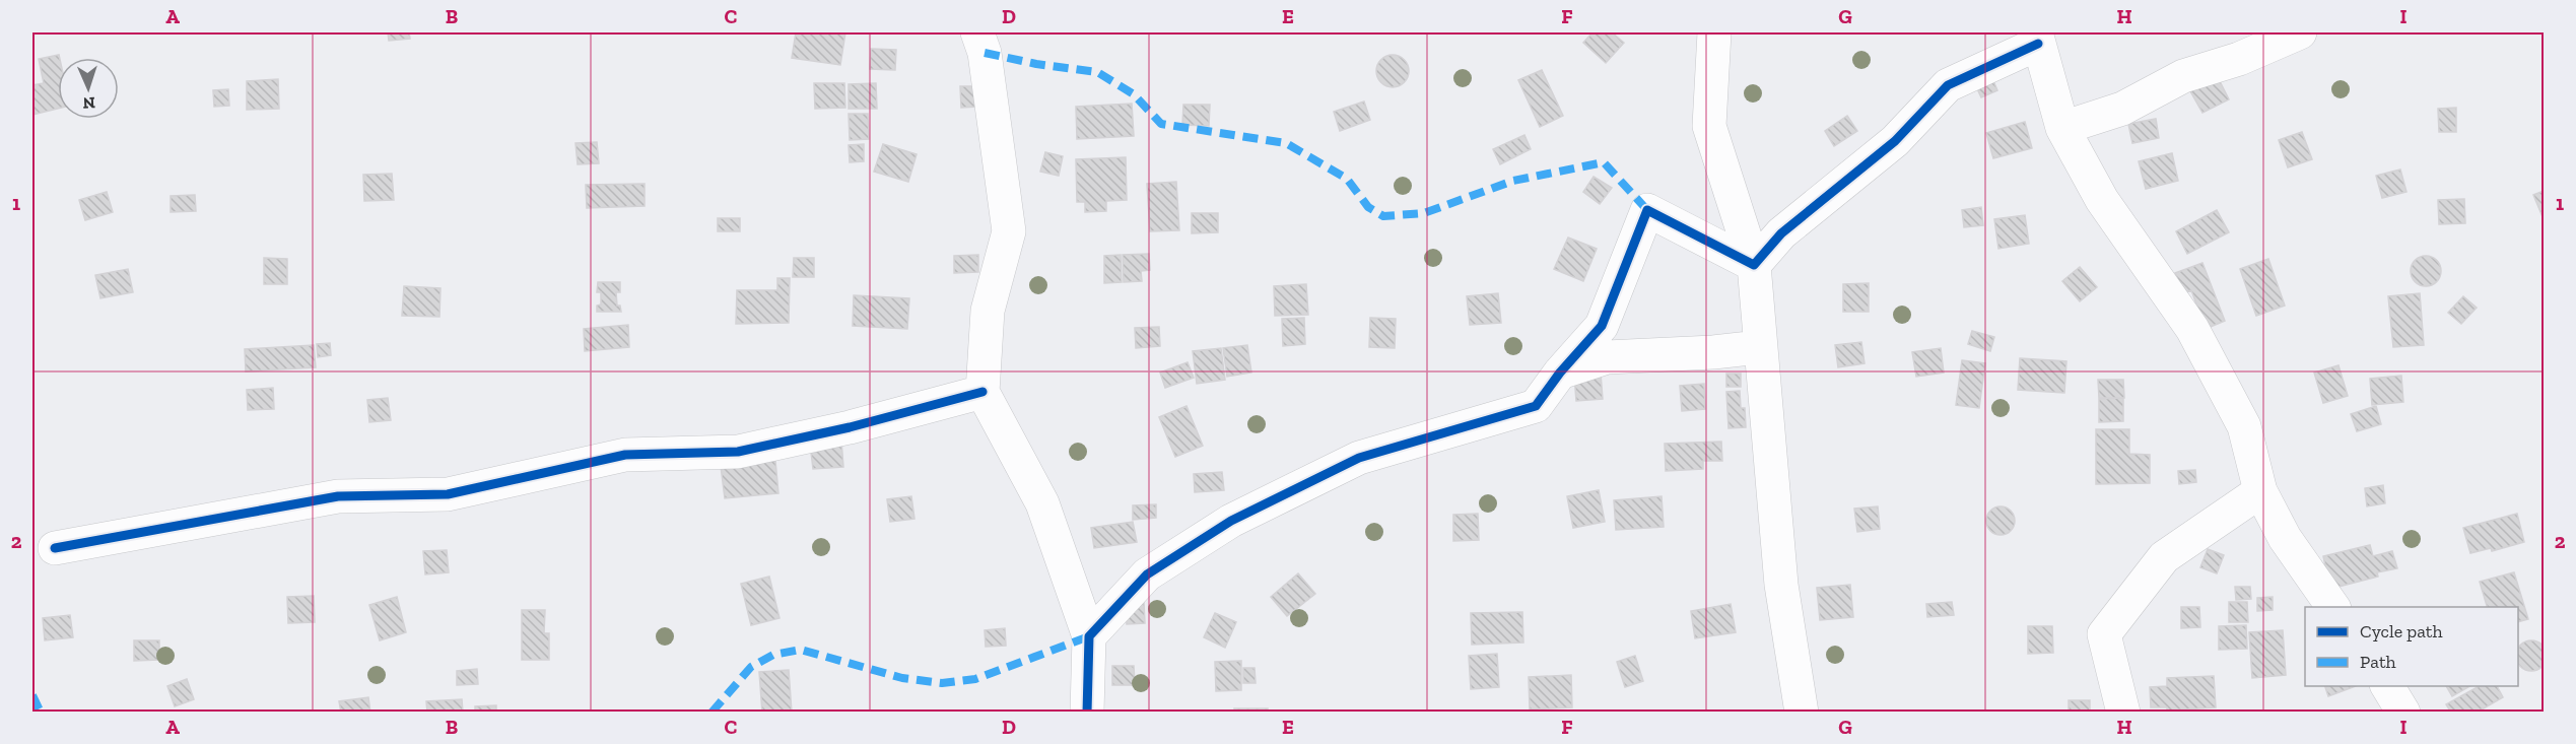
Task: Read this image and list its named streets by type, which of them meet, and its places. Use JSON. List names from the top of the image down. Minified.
{"legend":["Cycle path","Path"],"north":"bottom","grid":{"columns":["A","B","C","D","E","F","G","H","I"],"rows":["1","2"]}}
